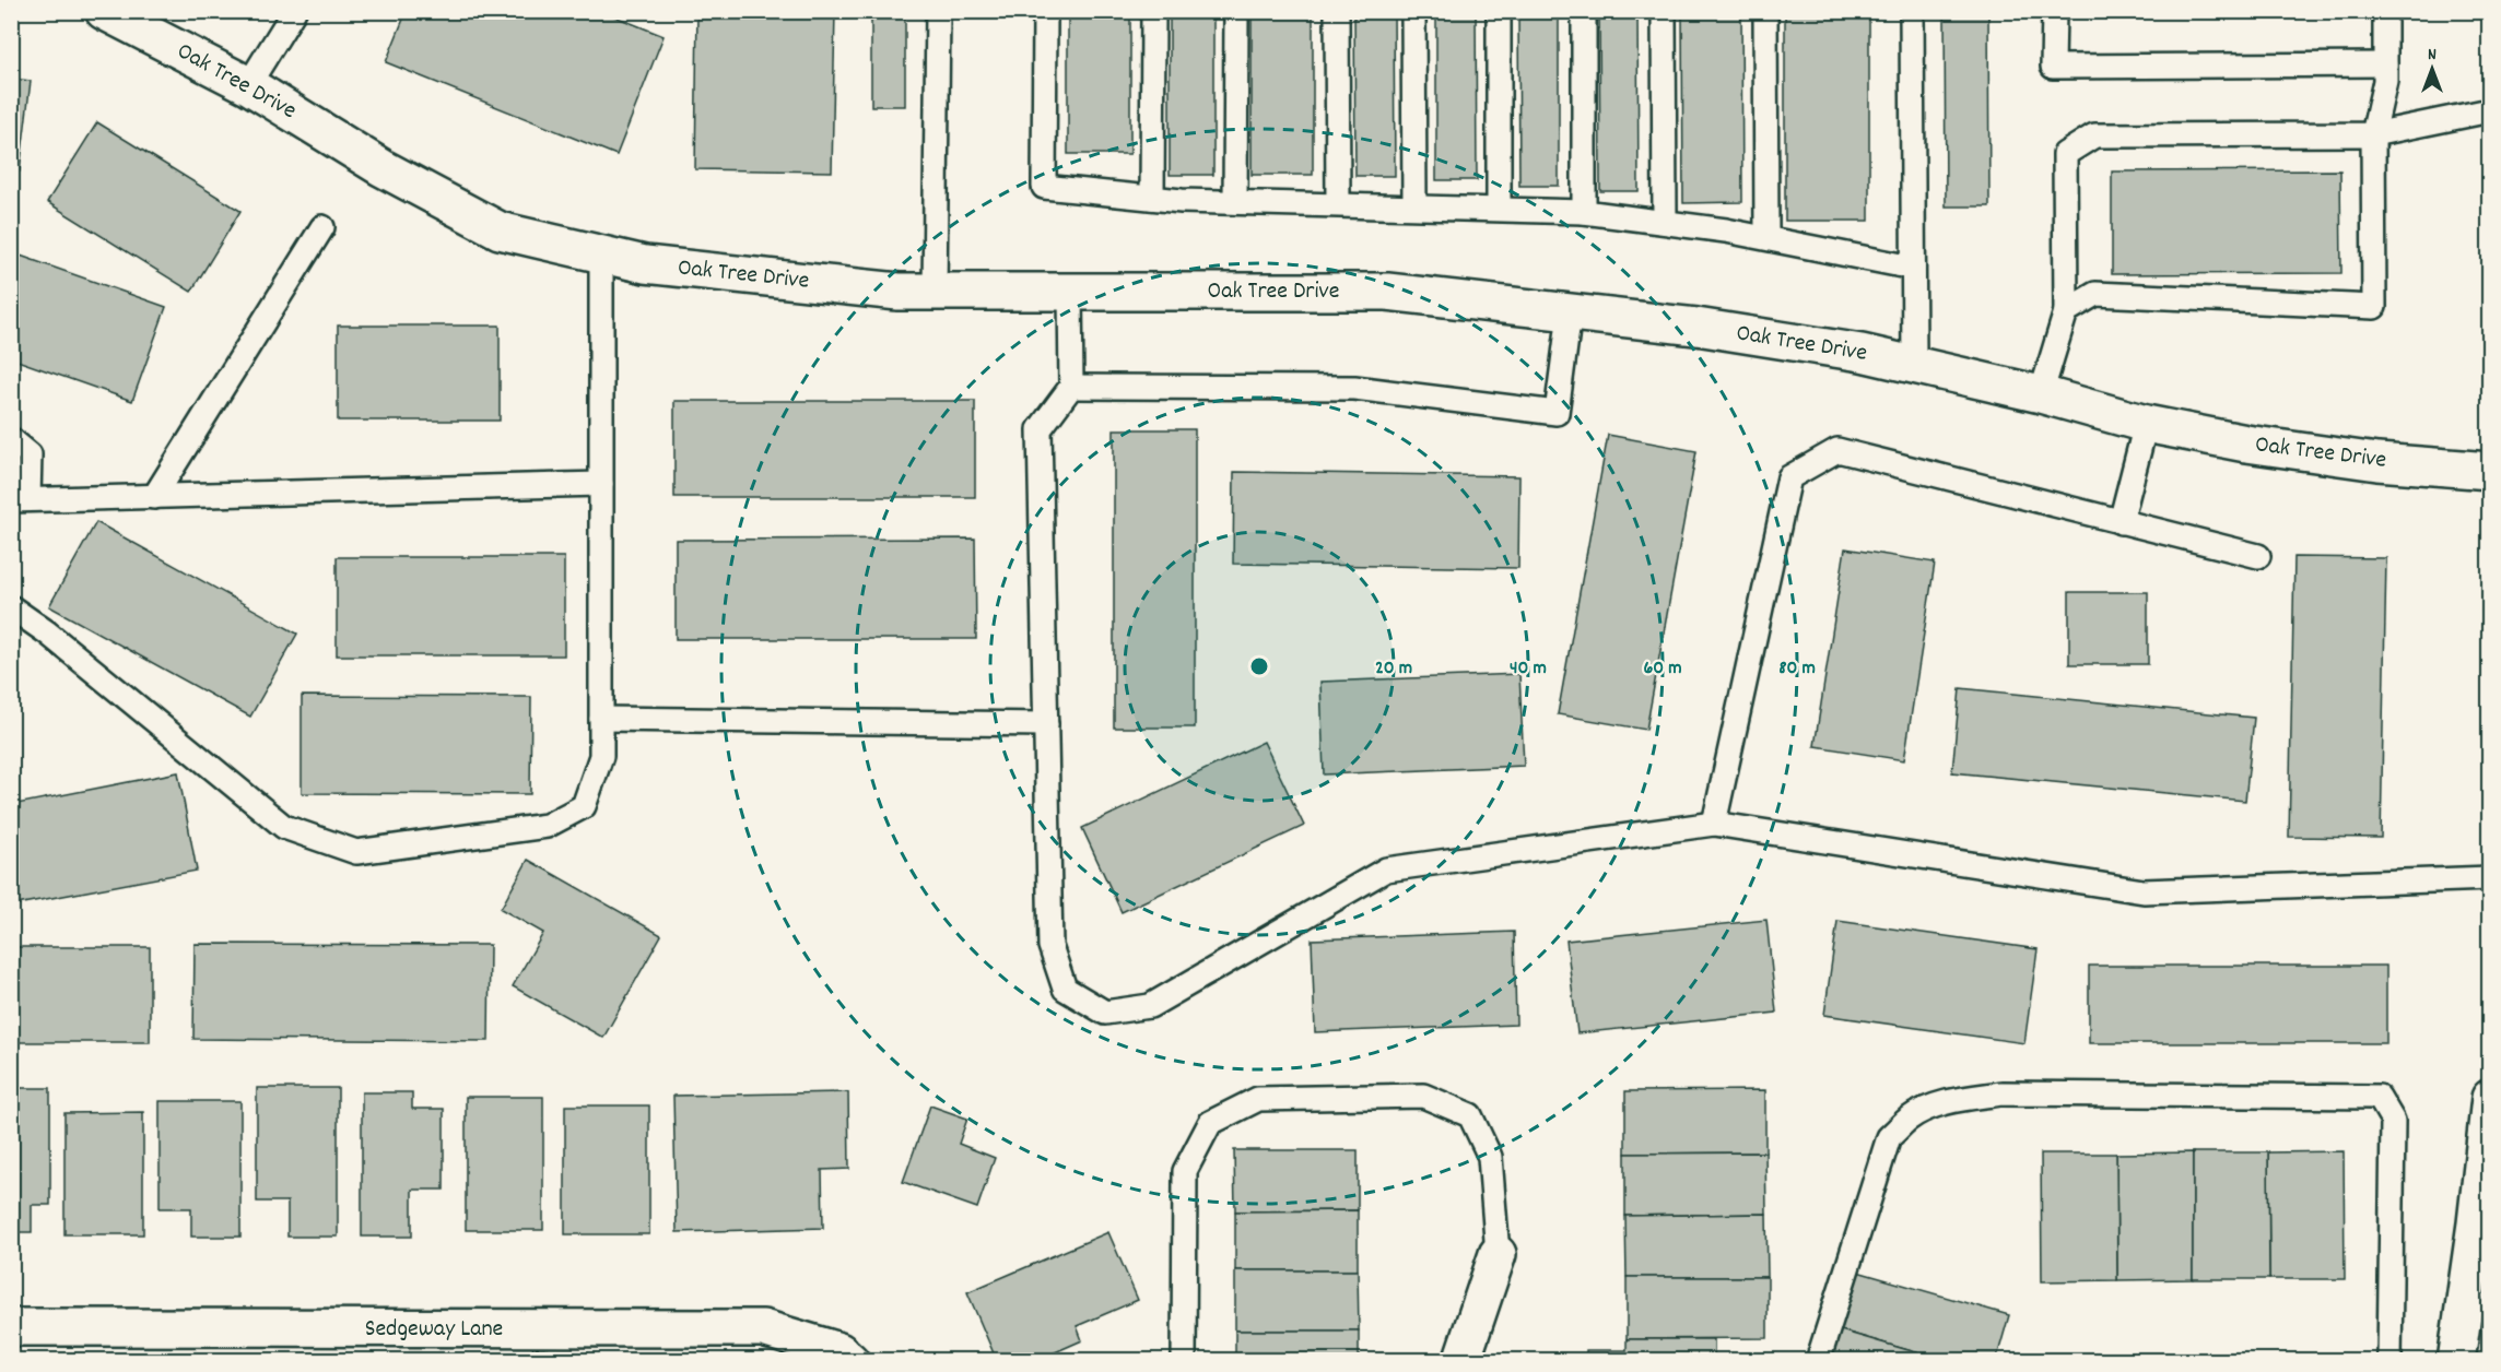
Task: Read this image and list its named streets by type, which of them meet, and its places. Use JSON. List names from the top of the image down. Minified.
{"streets":{"street":["Oak Tree Drive","Sedgeway Lane"]},"north":"top","rings":["20 m","40 m","60 m","80 m"]}
